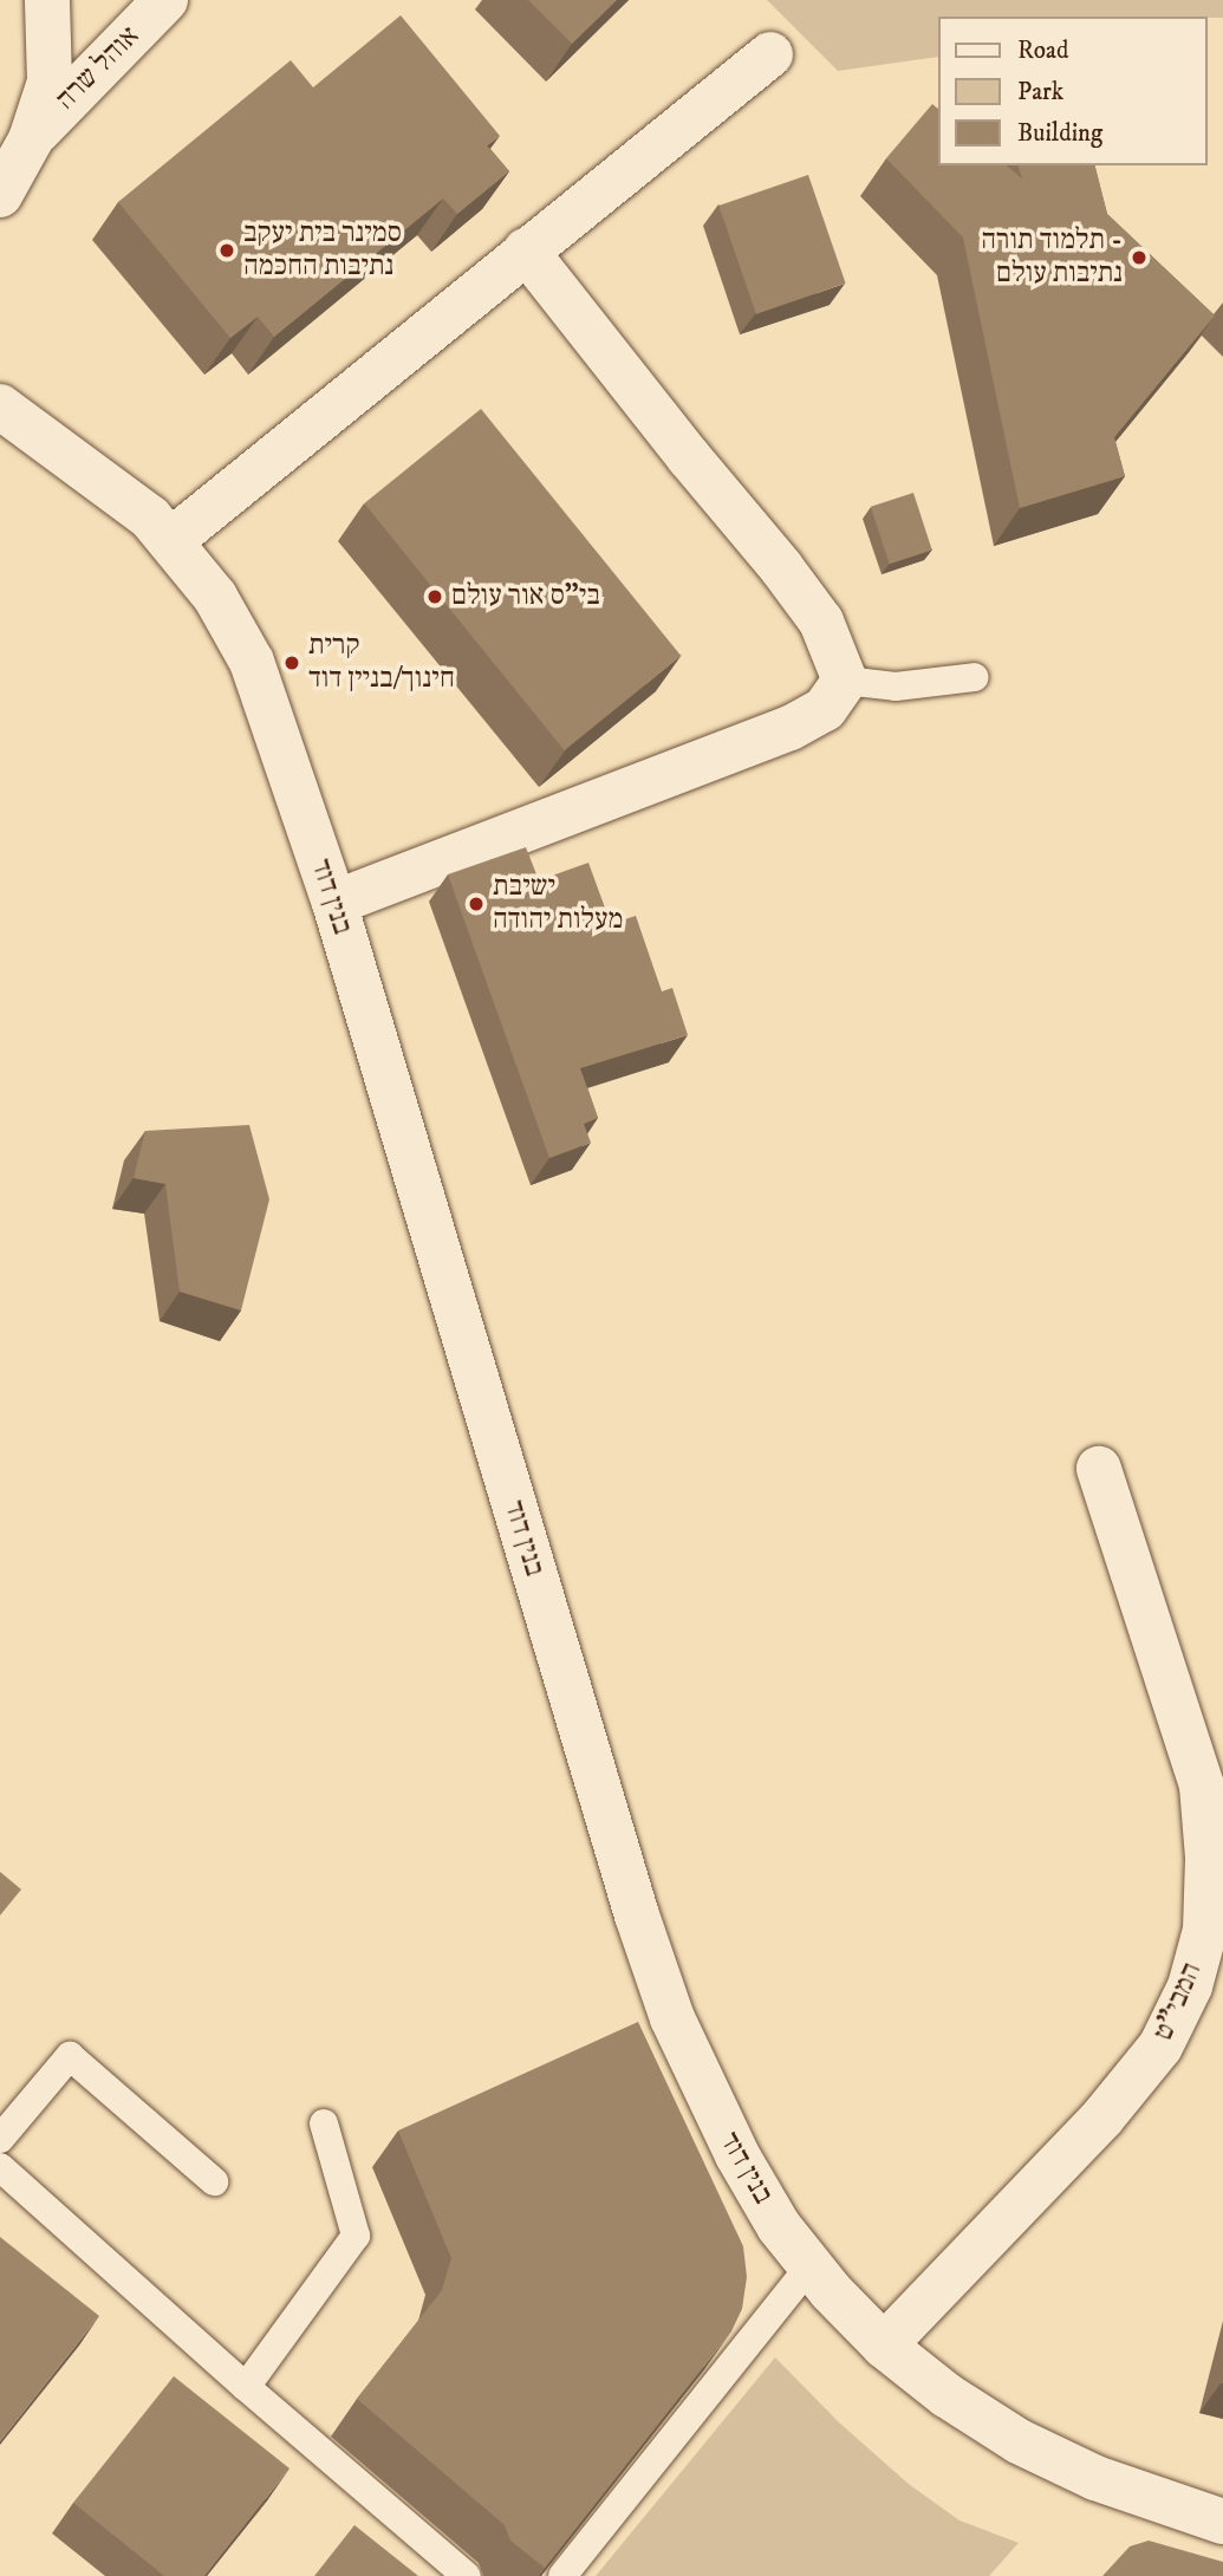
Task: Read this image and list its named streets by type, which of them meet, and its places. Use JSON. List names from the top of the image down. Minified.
{"streets":{"street":["אוהל שרה","בנין דוד","המבי\"ט"]},"crossings":[["בנין דוד","המבי\"ט"]],"places":["סמינר בית יעקב נתיבות החכמה","תלמוד תורה - נתיבות עולם","בי\"ס אור עולם","קרית חינוך/בניין דוד","ישיבת מעלות יהודה"],"legend":["Road","Park","Building"]}
